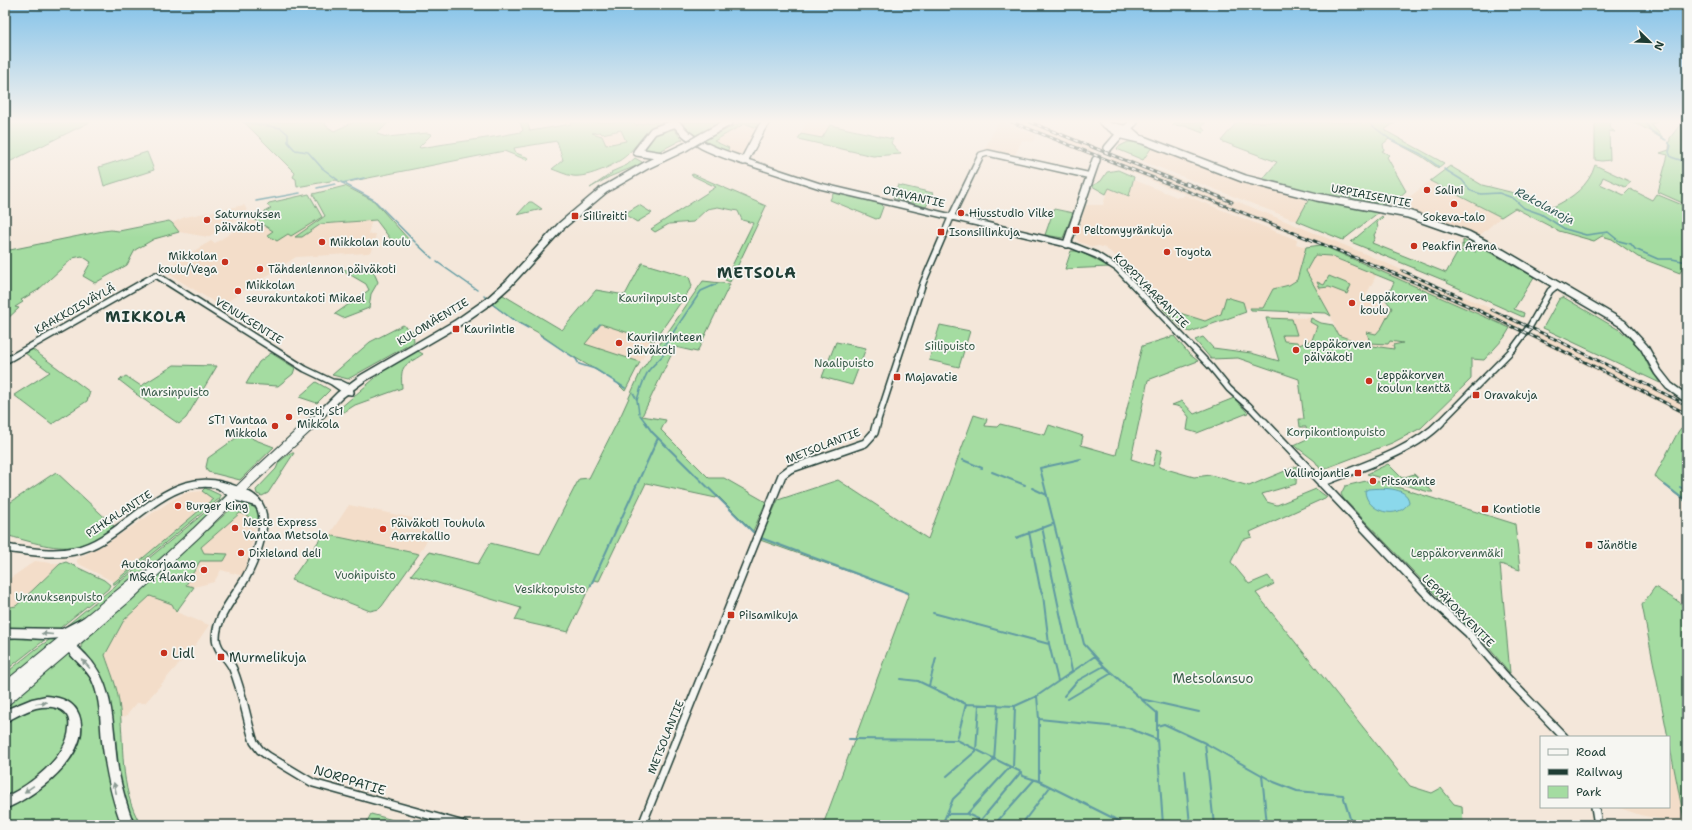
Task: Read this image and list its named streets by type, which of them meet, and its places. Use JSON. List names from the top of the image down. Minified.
{"streets":{"main road":["URPIAISENTIE","KULOMÄENTIE"],"street":["OTAVANTIE","KORPIVAARANTIE","KAAKKOISVÄYLÄ","VENUKSENTIE","METSOLANTIE","PIHKALANTIE","LEPPÄKORVENTIE","NORPPATIE"]},"crossings":[["OTAVANTIE","KORPIVAARANTIE"],["OTAVANTIE","METSOLANTIE"],["KORPIVAARANTIE","LEPPÄKORVENTIE"],["KAAKKOISVÄYLÄ","VENUKSENTIE"],["VENUKSENTIE","KULOMÄENTIE"],["KULOMÄENTIE","PIHKALANTIE"],["KULOMÄENTIE","NORPPATIE"],["PIHKALANTIE","NORPPATIE"]],"districts":["METSOLA","MIKKOLA"],"water":["Rekolanoja"],"parks":["Kauriinpuisto","Siilipuisto","Naalipuisto","Marsinpuisto","Korpikontionpuisto","Leppäkorvenmäki","Vuohipuisto","Vesikkopuisto","Uranuksenpuisto","Metsolansuo"],"places":{"other":["Salini","Sokeva-talo","Hiusstudio Vilke","Saturnuksen päiväkoti","Mikkolan koulu","Peakfin Arena","Toyota","Mikkolan koulu/Vega","Tähdenlennon päiväkoti","Mikkolan seurakuntakoti Mikael","Leppäkorven koulu","Kauriinrinteen päiväkoti","Leppäkorven päiväkoti","Leppäkorven koulun kenttä","Posti, St1 Mikkola","ST1 Vantaa Mikkola","Pitsarante","Burger King","Neste Express Vantaa Metsola","Päiväkoti Touhula Aarrekallio","Dixieland deli","Autokorjaamo M&G Alanko","Lidl"],"transit":["Siilireitti","Peltomyyränkuja","Isonsiilinkuja","Kauriintie","Majavatie","Oravakuja","Vallinojantie","Kontiotie","Jänötie","Piisamikuja","Murmelikuja"]},"legend":["Road","Railway","Park"],"north":"bottom right"}
